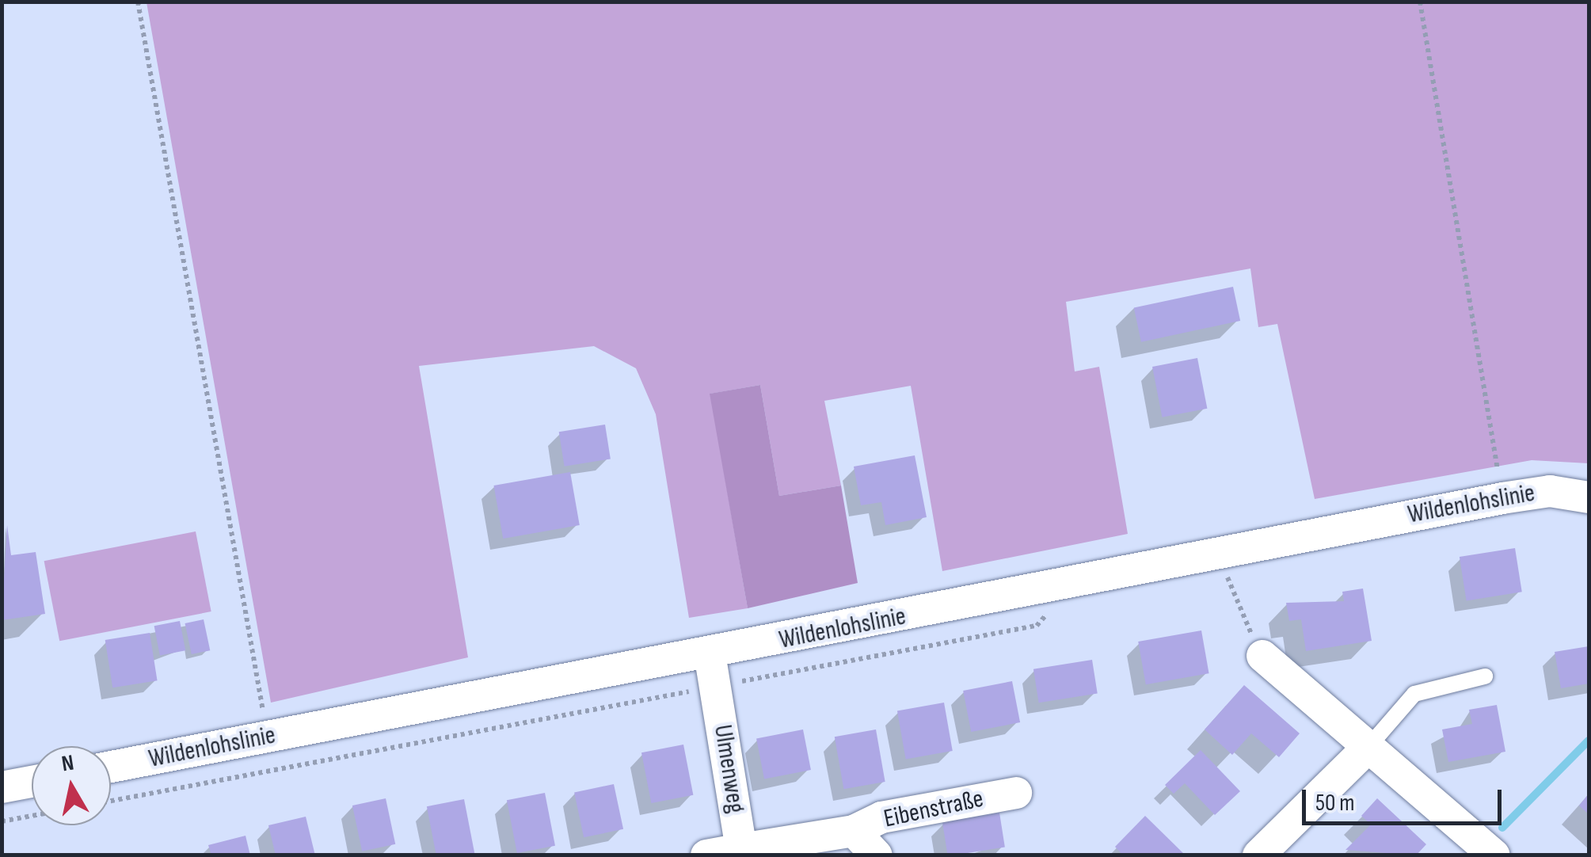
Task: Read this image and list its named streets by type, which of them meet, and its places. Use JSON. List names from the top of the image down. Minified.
{"streets":{"street":["Wildenlohslinie","Ulmenweg","Eibenstraße"]},"crossings":[["Wildenlohslinie","Ulmenweg"],["Ulmenweg","Eibenstraße"]],"scale_bar":"50 m","north":"top"}
